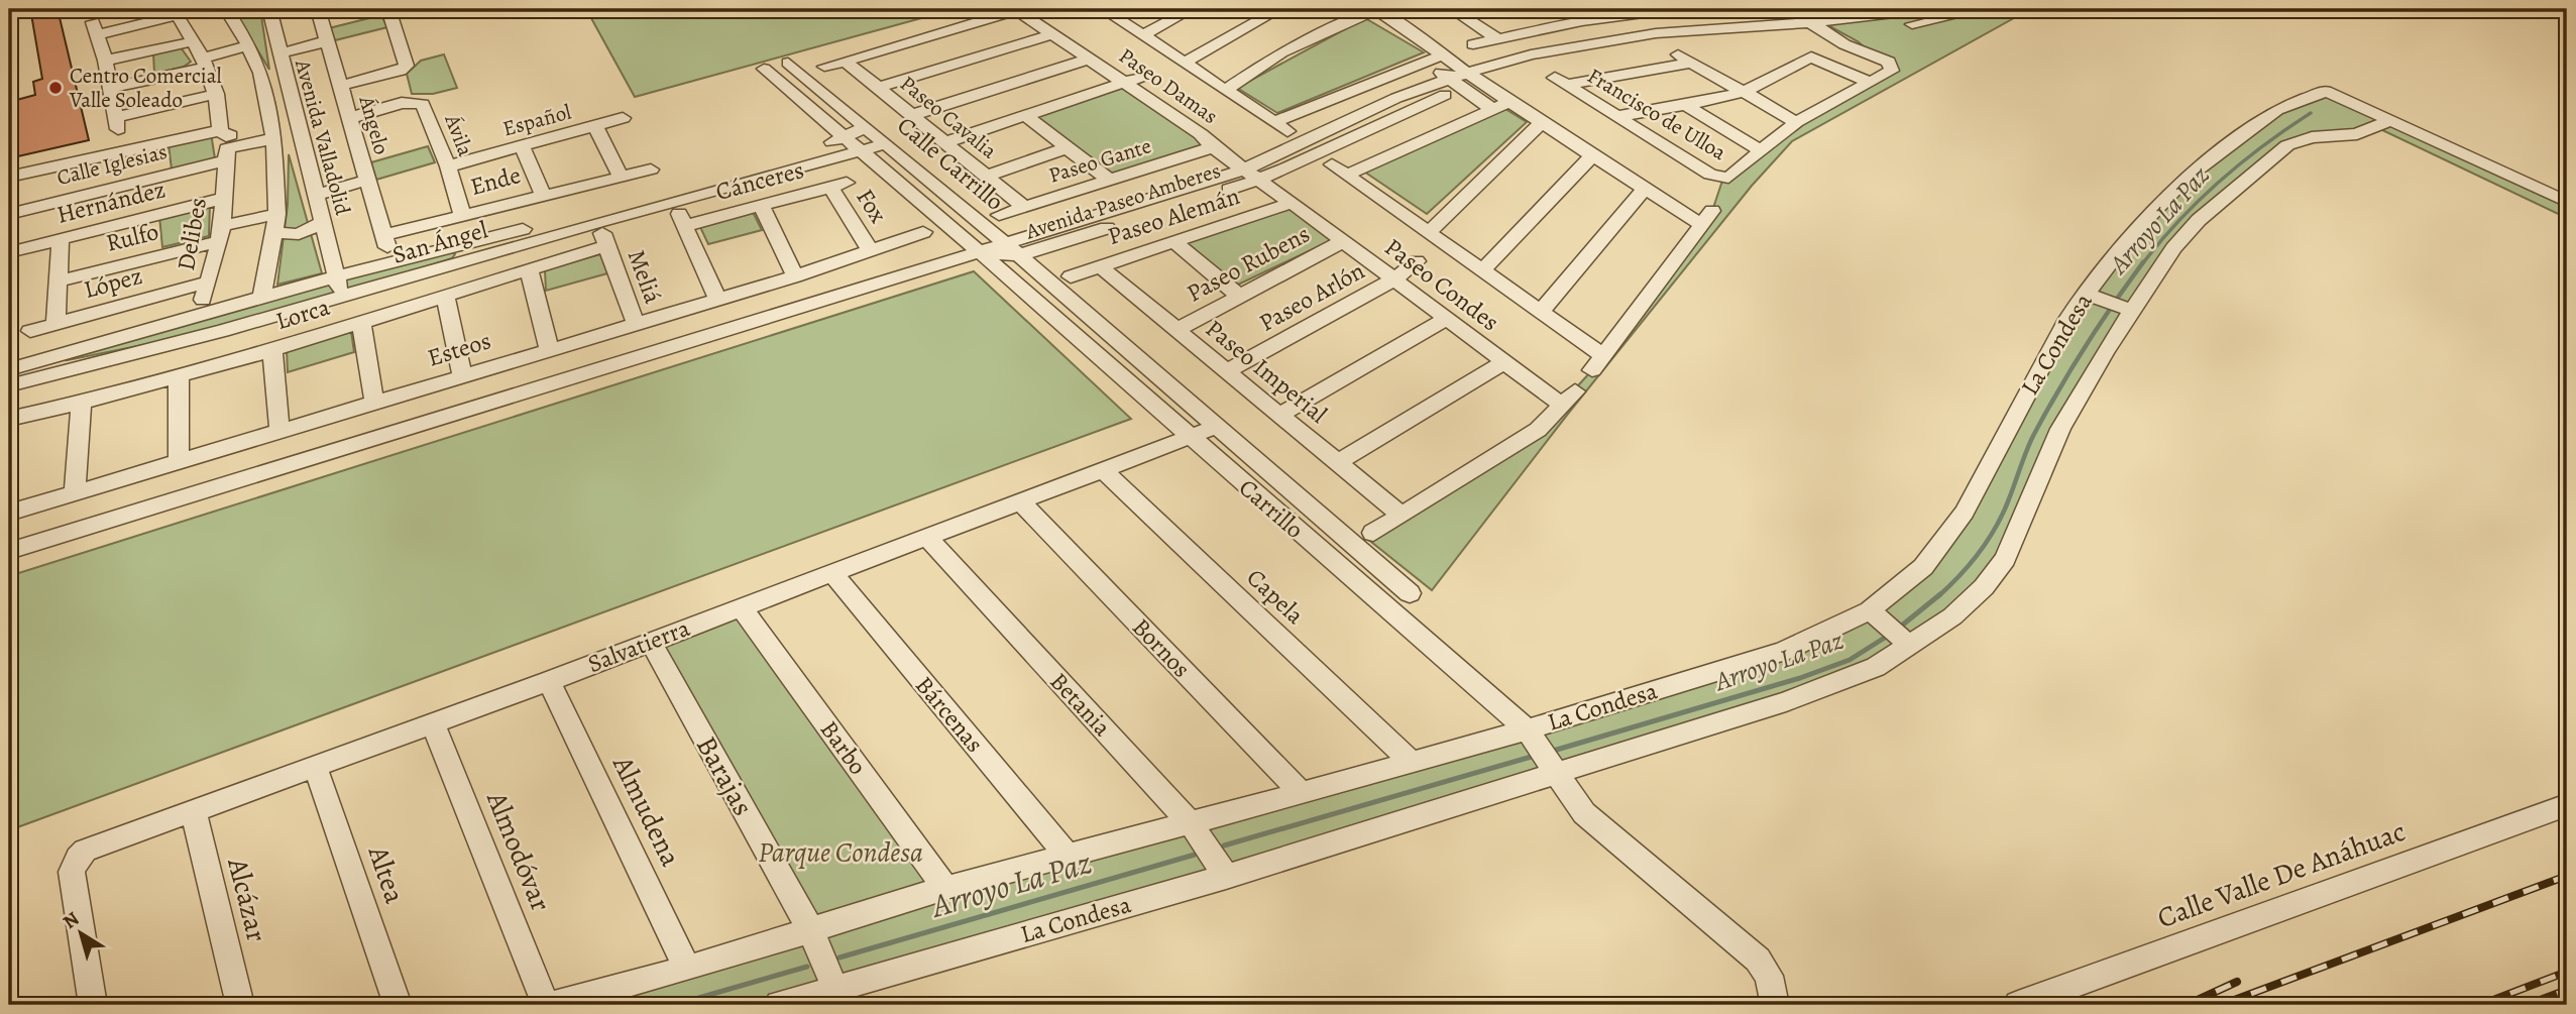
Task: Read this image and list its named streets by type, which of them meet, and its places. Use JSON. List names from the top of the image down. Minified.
{"streets":{"street":["Paseo Damas","Francisco de Ulloa","Paseo Cavalia","Español","Ángelo","Ávila","Avenida Valladolid","Paseo Gante","Calle Carrillo","Calle Iglesias","Ende","Cánceres","Avenida Paseo Amberes","Hernández","Fox","Paseo Alemán","Delibes","Rulfo","San Ángel","Paseo Rubens","Meliá","López","Paseo Condes","Paseo Arlón","Lorca","La Condesa","Esteos","Paseo Imperial","Carrillo","Capela","Salvatierra","Bornos","Betania","Bárcenas","Barbo","Barajas","Almudena","Almodóvar","Altea","Calle Valle De Anáhuac","Alcázar"]},"crossings":[["Paseo Damas","Paseo Gante"],["Paseo Damas","Avenida Paseo Amberes"],["Paseo Damas","Paseo Alemán"],["Paseo Damas","Paseo Condes"],["Paseo Cavalia","Paseo Gante"],["Español","Ávila"],["Ángelo","Ávila"],["Ángelo","Ende"],["Ávila","Ende"],["Avenida Valladolid","San Ángel"],["Avenida Valladolid","Lorca"],["Calle Carrillo","Avenida Paseo Amberes"],["Calle Carrillo","San Ángel"],["Calle Carrillo","Carrillo"],["Calle Iglesias","Delibes"],["Cánceres","Fox"],["Avenida Paseo Amberes","Carrillo"],["Hernández","Delibes"],["Hernández","Rulfo"],["Fox","Esteos"],["Paseo Alemán","Paseo Condes"],["Paseo Alemán","Paseo Imperial"],["Delibes","Rulfo"],["Delibes","López"],["San Ángel","Meliá"],["Paseo Rubens","Paseo Condes"],["Paseo Rubens","Paseo Imperial"],["Meliá","Lorca"],["Meliá","Esteos"],["Paseo Condes","Paseo Arlón"],["Paseo Condes","Paseo Imperial"],["Paseo Arlón","Paseo Imperial"],["La Condesa","Carrillo"],["La Condesa","Capela"],["La Condesa","Bornos"],["La Condesa","Betania"],["La Condesa","Bárcenas"],["La Condesa","Barbo"],["La Condesa","Barajas"],["La Condesa","Almudena"],["La Condesa","Almodóvar"],["Carrillo","Salvatierra"],["Capela","Salvatierra"],["Salvatierra","Bornos"],["Salvatierra","Betania"],["Salvatierra","Bárcenas"],["Salvatierra","Barbo"],["Salvatierra","Barajas"],["Salvatierra","Almudena"],["Salvatierra","Almodóvar"],["Salvatierra","Altea"],["Salvatierra","Alcázar"]],"water":["Arroyo La Paz"],"parks":["Parque Condesa"],"places":["Centro Comercial Valle Soleado"],"north":"top left"}
